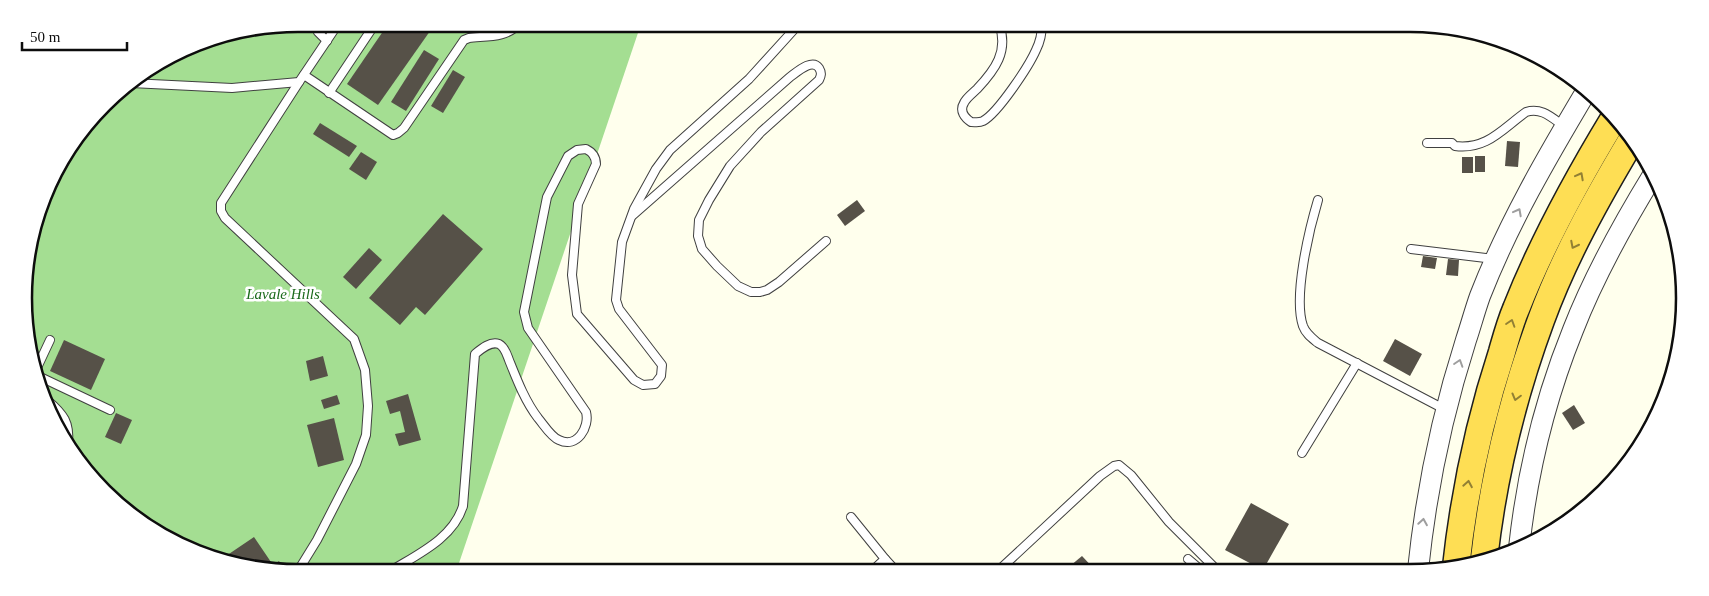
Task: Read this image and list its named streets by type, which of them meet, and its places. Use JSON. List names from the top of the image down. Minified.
{"parks":["Lavale Hills"],"scale_bar":"50 m"}
